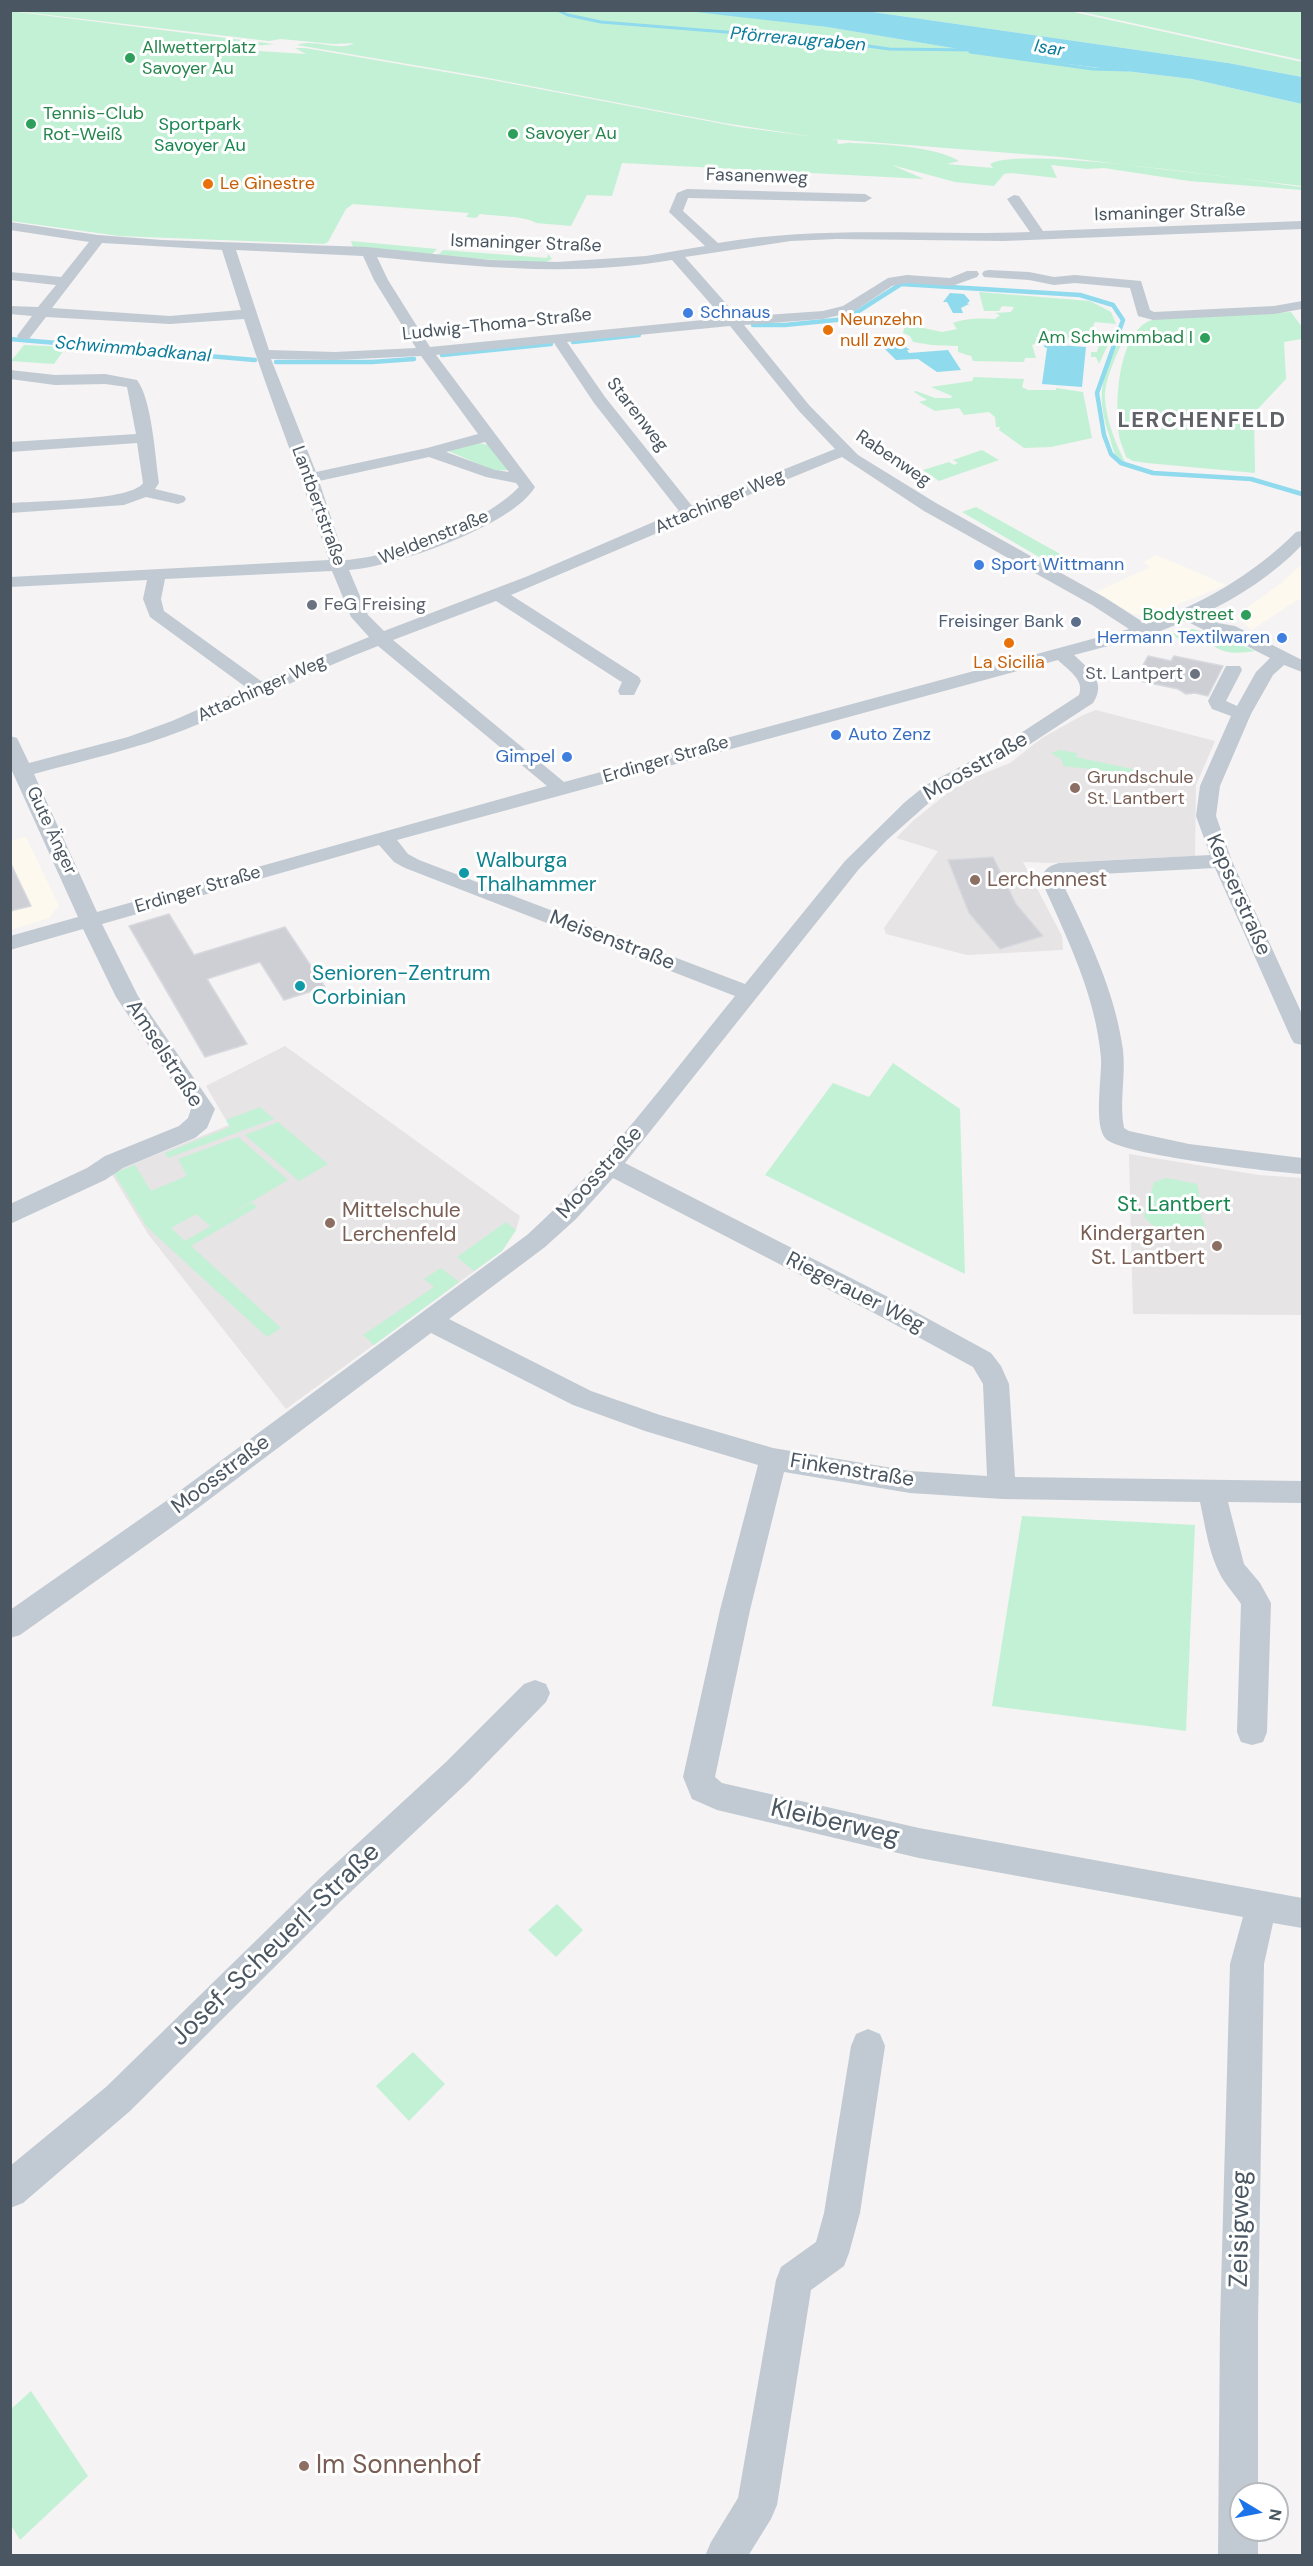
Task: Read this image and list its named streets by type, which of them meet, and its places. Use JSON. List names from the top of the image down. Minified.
{"streets":{"street":["Fasanenweg","Ismaninger Straße","Ludwig-Thoma-Straße","Starenweg","Rabenweg","Attachinger Weg","Lantbertstraße","Weldenstraße","Erdinger Straße","Moosstraße","Gute Änger","Kepserstraße","Meisenstraße","Amselstraße","Riegerauer Weg","Finkenstraße","Kleiberweg","Josef-Scheuerl-Straße","Zeisigweg"]},"crossings":[["Fasanenweg","Ismaninger Straße"],["Ismaninger Straße","Rabenweg"],["Ismaninger Straße","Lantbertstraße"],["Ludwig-Thoma-Straße","Starenweg"],["Ludwig-Thoma-Straße","Rabenweg"],["Ludwig-Thoma-Straße","Lantbertstraße"],["Starenweg","Attachinger Weg"],["Rabenweg","Attachinger Weg"],["Rabenweg","Erdinger Straße"],["Attachinger Weg","Lantbertstraße"],["Attachinger Weg","Gute Änger"],["Lantbertstraße","Weldenstraße"],["Lantbertstraße","Erdinger Straße"],["Erdinger Straße","Moosstraße"],["Erdinger Straße","Gute Änger"],["Erdinger Straße","Meisenstraße"],["Erdinger Straße","Amselstraße"],["Moosstraße","Meisenstraße"],["Moosstraße","Riegerauer Weg"],["Moosstraße","Finkenstraße"],["Gute Änger","Amselstraße"],["Riegerauer Weg","Finkenstraße"],["Finkenstraße","Kleiberweg"],["Kleiberweg","Zeisigweg"]],"districts":["LERCHENFELD"],"water":["Pförreraugraben","Isar","Schwimmbadkanal"],"parks":["Sportpark Savoyer Au","St. Lantbert"],"places":["Allwetterplatz Savoyer Au","Tennis-Club Rot-Weiß","Savoyer Au","Le Ginestre","Schnaus","Neunzehn null zwo","Am Schwimmbad I","Sport Wittmann","FeG Freising","Bodystreet","Freisinger Bank","Hermann Textilwaren","La Sicilia","St. Lantpert","Auto Zenz","Gimpel","Grundschule St. Lantbert","Walburga Thalhammer","Lerchennest","Senioren-Zentrum Corbinian","Mittelschule Lerchenfeld","Kindergarten St. Lantbert","Im Sonnenhof"],"north":"right"}
